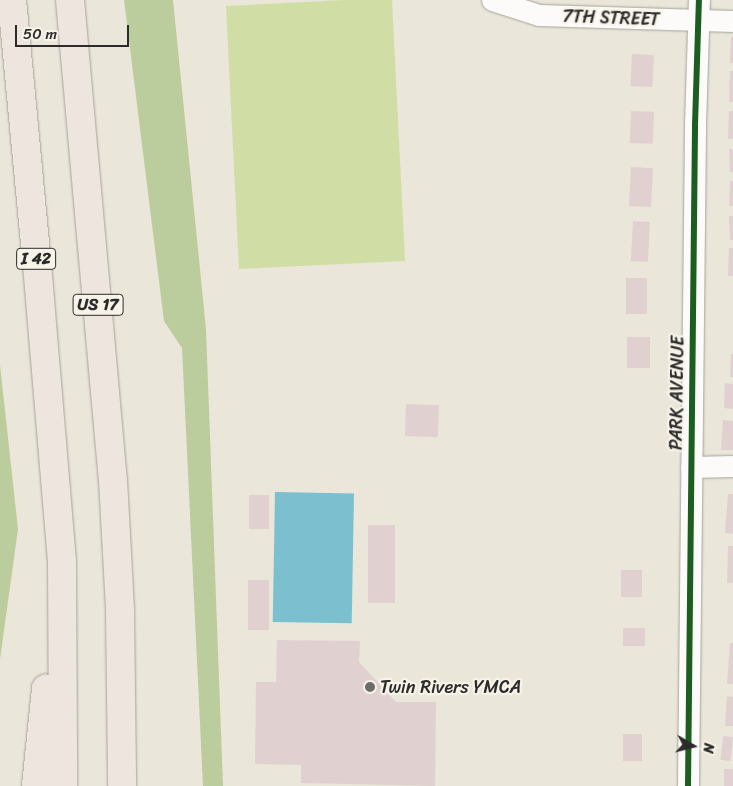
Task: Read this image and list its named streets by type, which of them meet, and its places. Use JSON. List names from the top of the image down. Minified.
{"streets":{"highway":["I 42","US 17"],"street":["7TH STREET","PARK AVENUE"]},"crossings":[["7TH STREET","PARK AVENUE"]],"places":["Twin Rivers YMCA"],"scale_bar":"50 m","north":"right"}
